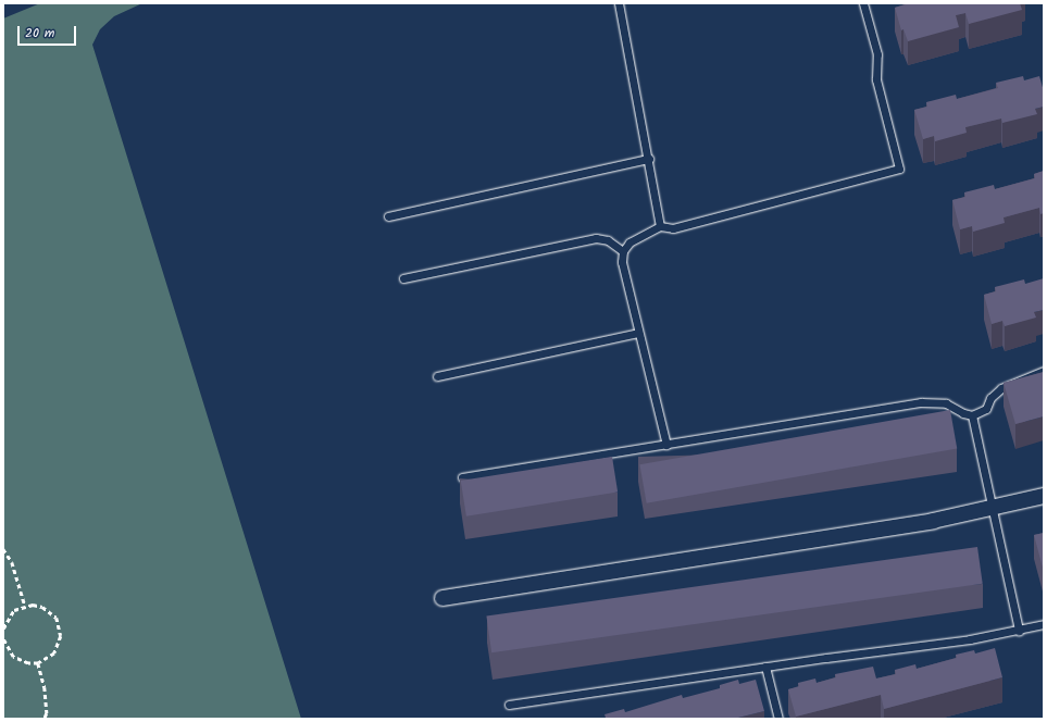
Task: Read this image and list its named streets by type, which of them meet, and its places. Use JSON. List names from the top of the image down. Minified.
{"scale_bar":"20 m"}
